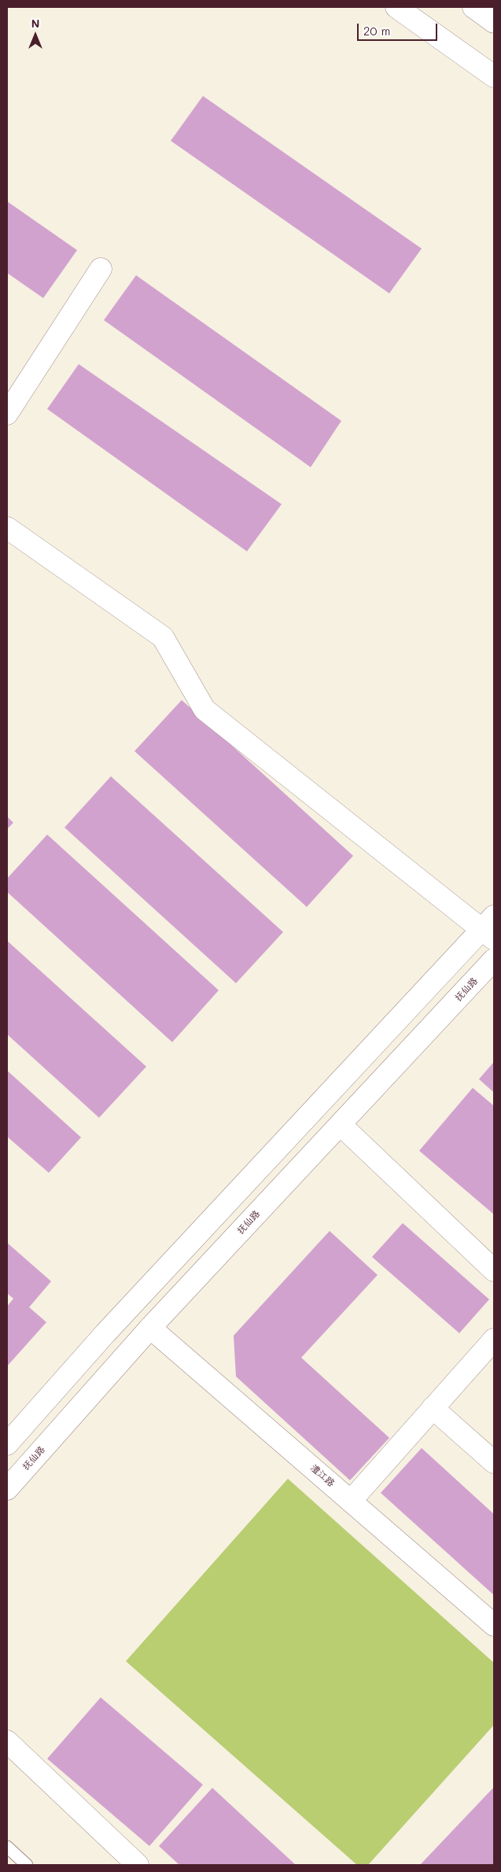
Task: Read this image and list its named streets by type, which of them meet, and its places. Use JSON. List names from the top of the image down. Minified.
{"streets":{"street":["抚仙路","澧江路"]},"crossings":[["抚仙路","澧江路"]],"scale_bar":"20 m","north":"top"}
